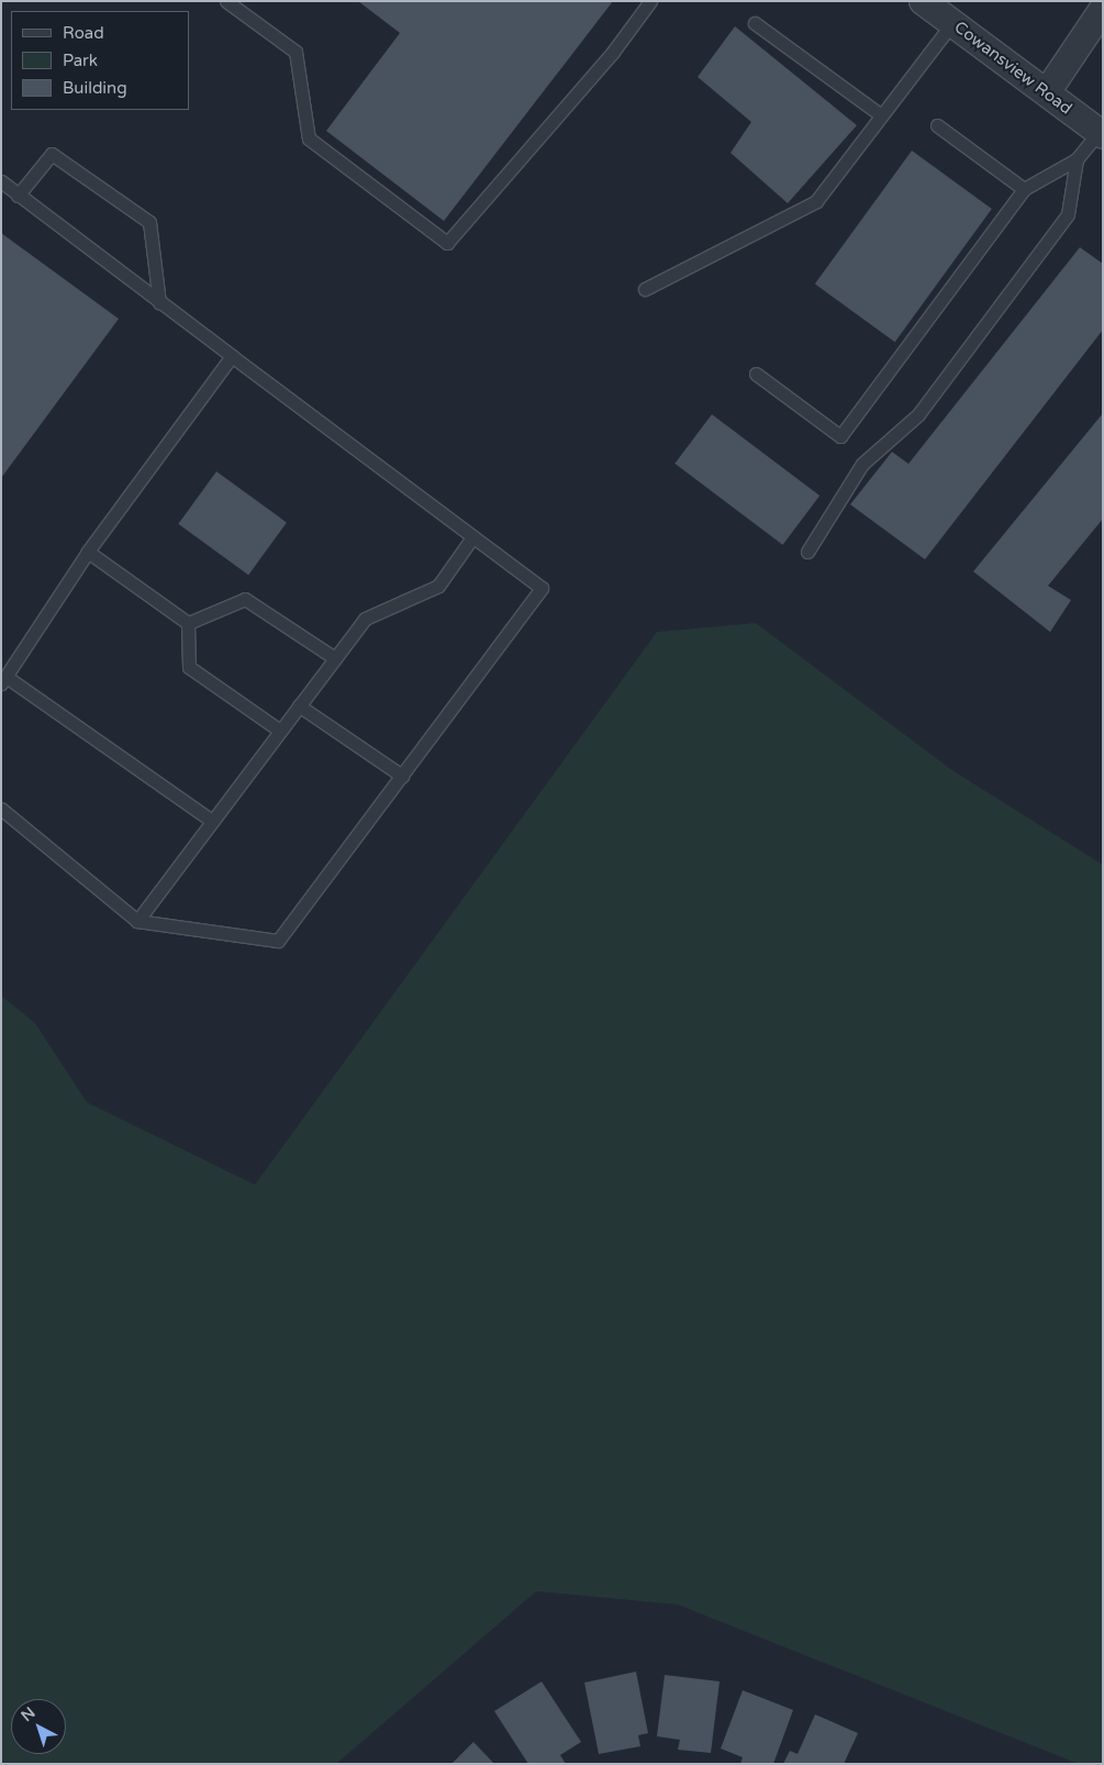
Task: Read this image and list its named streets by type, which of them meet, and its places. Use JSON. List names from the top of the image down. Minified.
{"streets":{"street":["Cowansview Road"]},"legend":["Road","Park","Building"],"north":"top left"}
